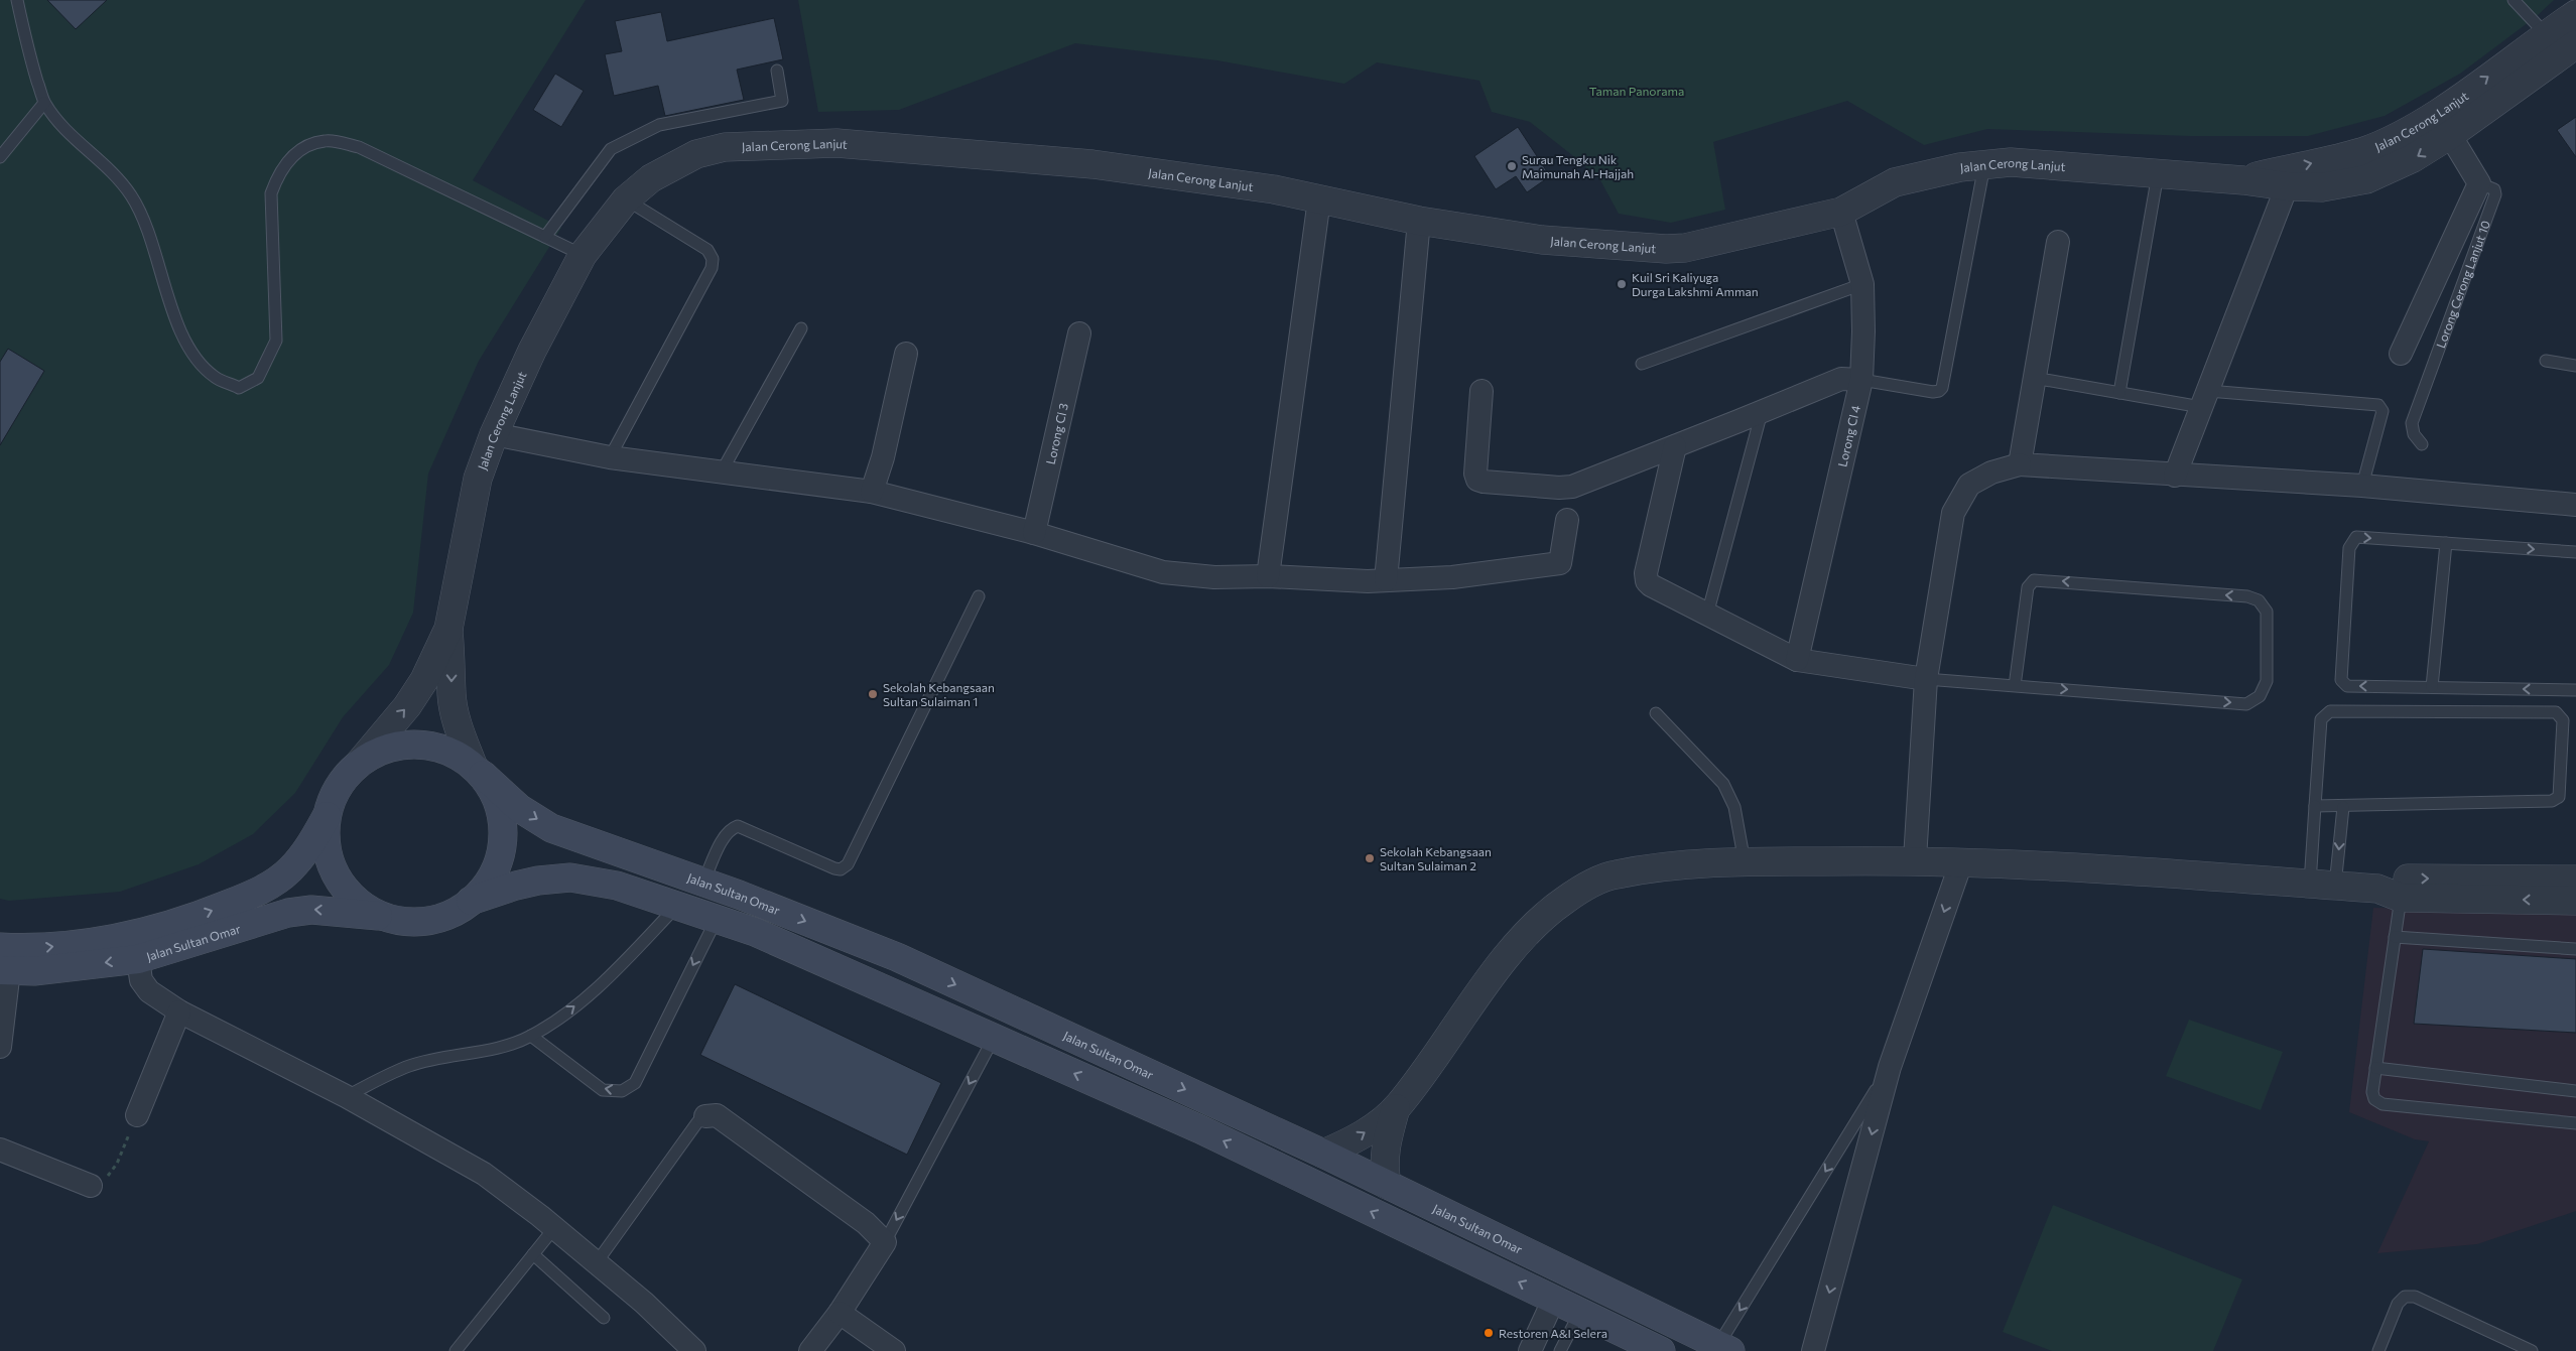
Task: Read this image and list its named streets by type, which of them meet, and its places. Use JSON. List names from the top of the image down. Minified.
{"streets":{"main road":["Jalan Sultan Omar"],"street":["Jalan Cerong Lanjut","Lorong Cerong Lanjut 10","Lorong Cl 3","Lorong Cl 4"]},"crossings":[["Jalan Cerong Lanjut","Lorong Cerong Lanjut 10"],["Jalan Cerong Lanjut","Lorong Cl 4"],["Jalan Cerong Lanjut","Jalan Sultan Omar"]],"parks":["Taman Panorama"],"places":["Surau Tengku Nik Maimunah Al-Hajjah","Kuil Sri Kaliyuga Durga Lakshmi Amman","Sekolah Kebangsaan Sultan Sulaiman 1","Sekolah Kebangsaan Sultan Sulaiman 2","Restoren A&I Selera"]}
